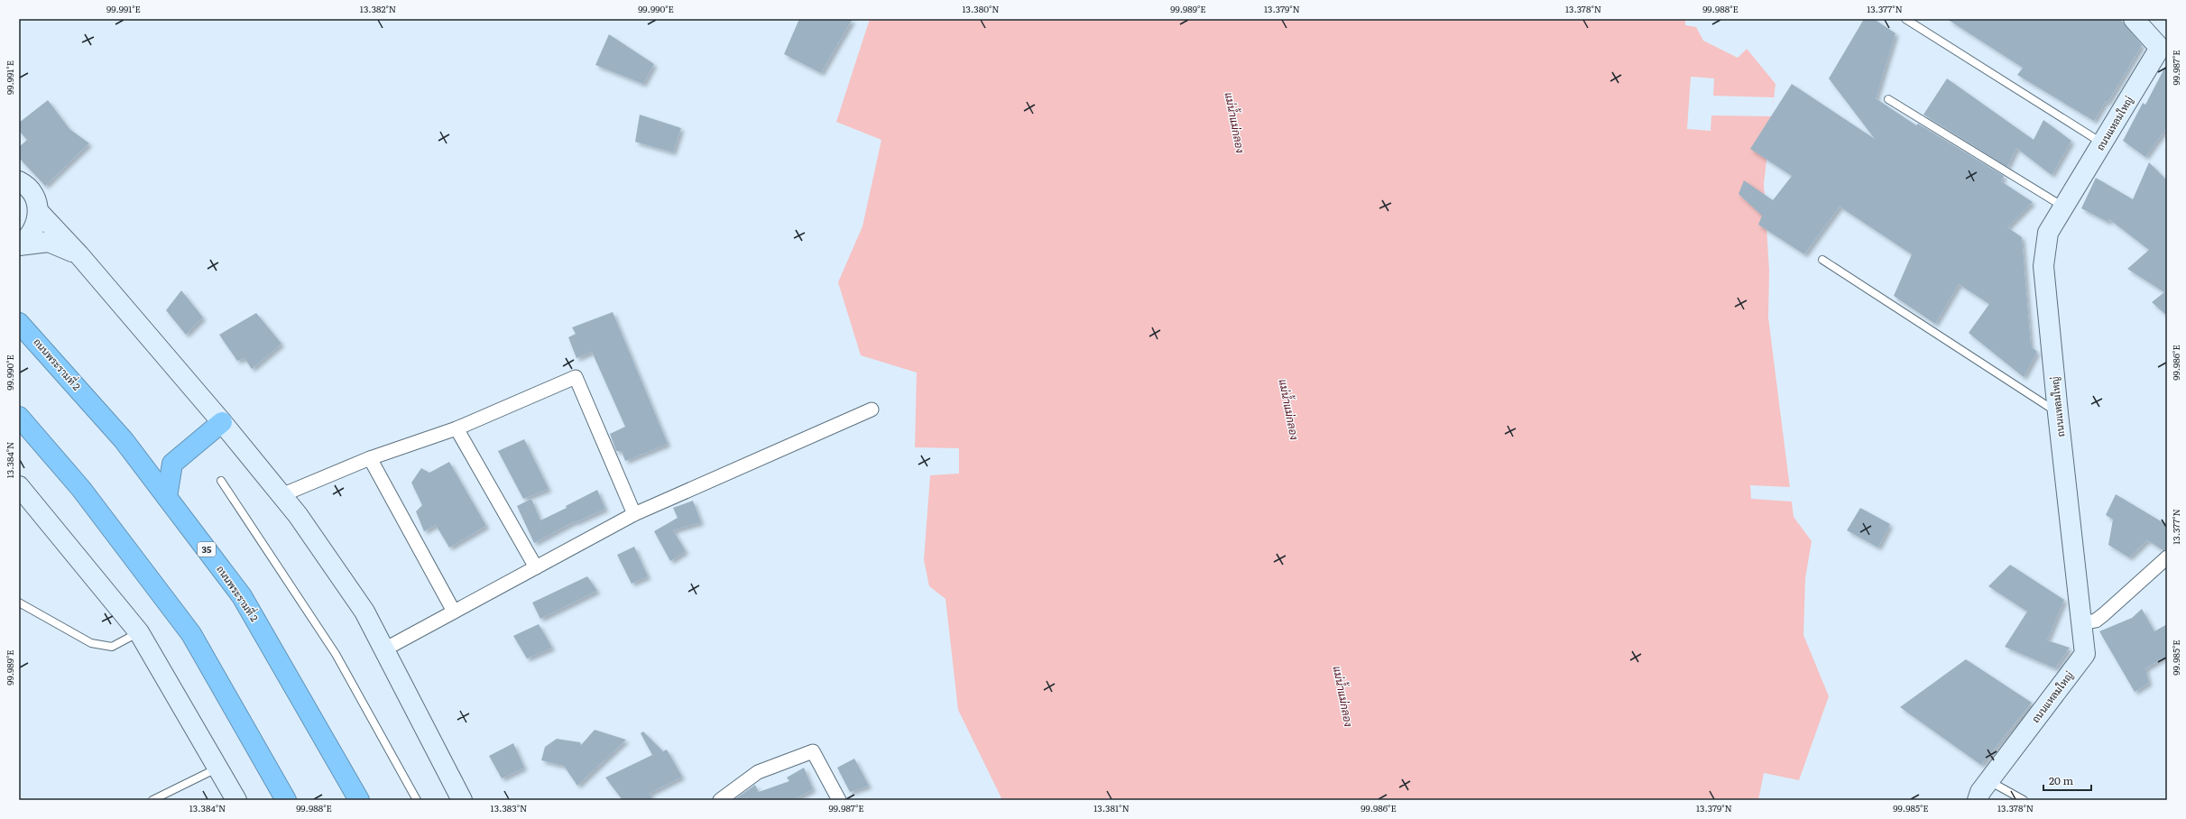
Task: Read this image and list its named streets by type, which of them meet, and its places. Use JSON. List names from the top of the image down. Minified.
{"streets":{"highway":["ถนนพระรามที่ 2","35"],"street":["ถนนแหลมใหญ่"]},"water":["แม่น้ำแม่กลอง"],"scale_bar":"20 m","coordinates":["99.991°E","13.382°N","99.990°E","13.380°N","99.989°E","13.379°N","13.378°N","99.988°E","13.377°N","99.987°E","99.986°E","13.384°N","99.985°E","13.383°N","13.381°N"]}
